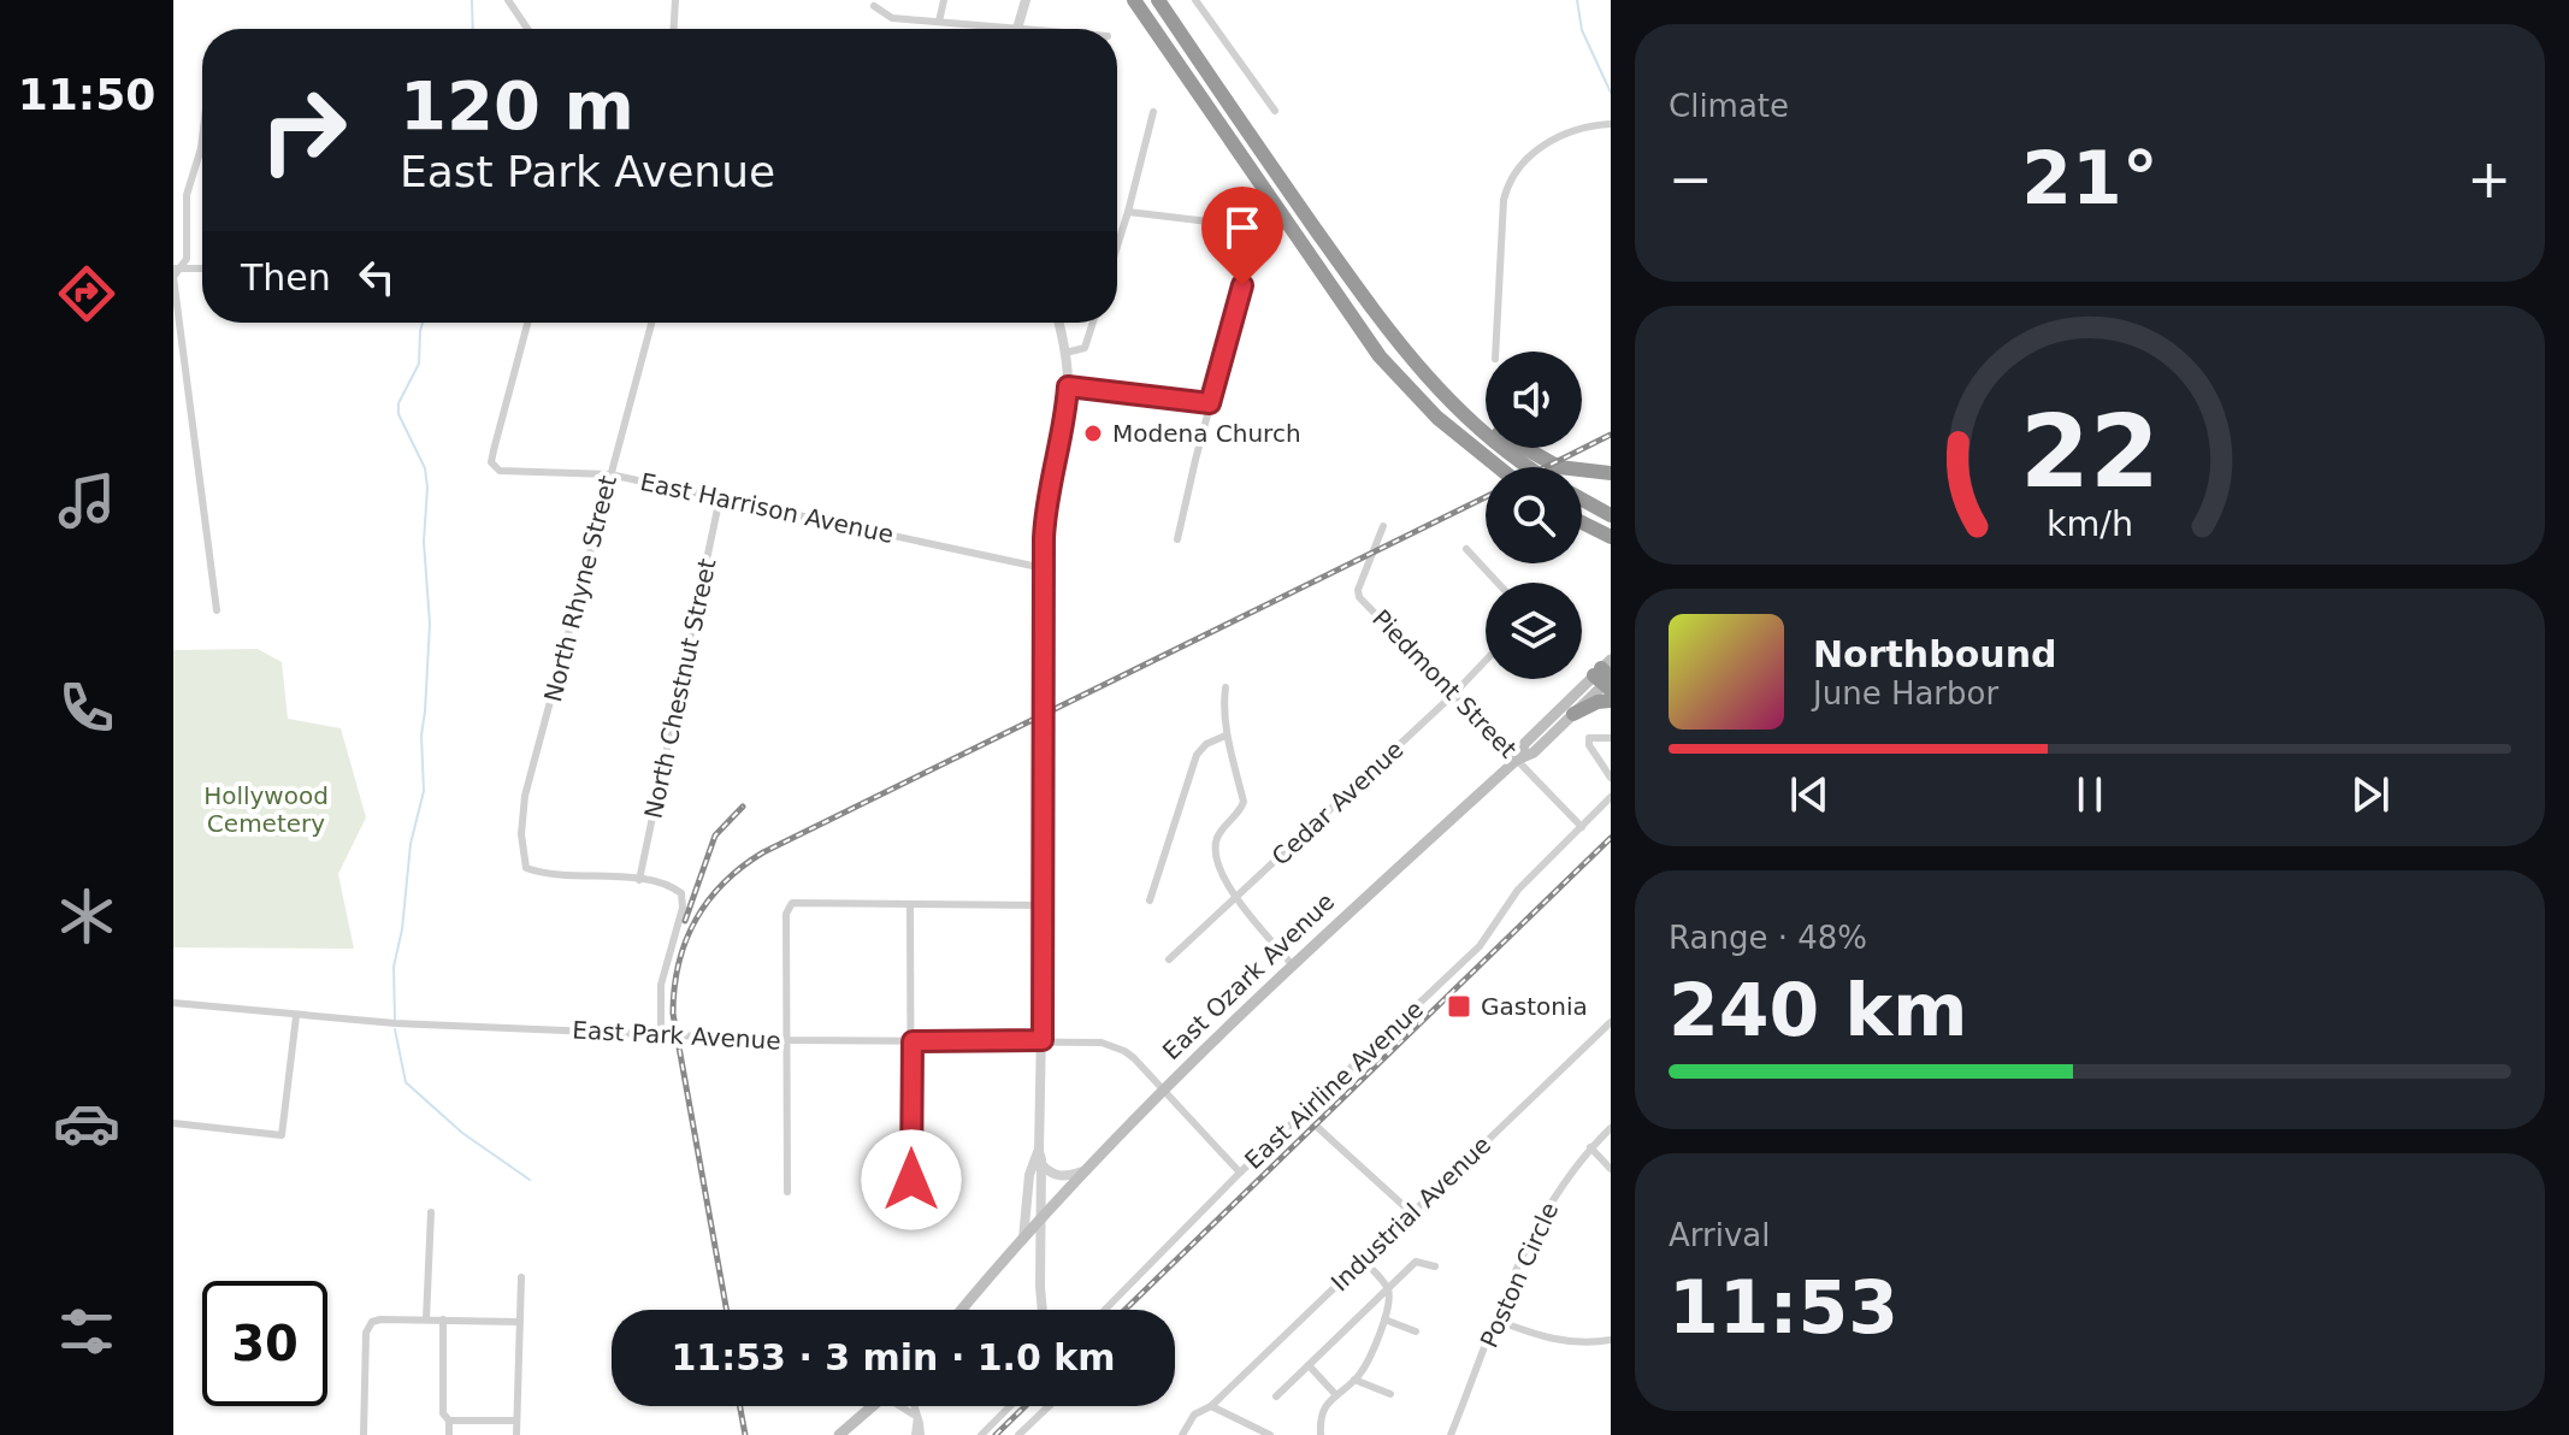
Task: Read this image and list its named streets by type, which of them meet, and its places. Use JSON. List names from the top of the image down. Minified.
{"streets":{"main road":["East Ozark Avenue"],"street":["East Harrison Avenue","North Rhyne Street","Piedmont Street","North Chestnut Street","Cedar Avenue","East Park Avenue","East Airline Avenue","Industrial Avenue","Poston Circle"]},"crossings":[["East Harrison Avenue","North Rhyne Street"],["East Harrison Avenue","North Chestnut Street"],["North Rhyne Street","North Chestnut Street"],["Piedmont Street","Cedar Avenue"],["Piedmont Street","East Ozark Avenue"],["Piedmont Street","East Airline Avenue"],["East Ozark Avenue","East Park Avenue"],["East Park Avenue","East Airline Avenue"]],"parks":["Hollywood Cemetery"],"places":{"other":["Modena Church"],"transit":["Gastonia"]},"page":{"tabs":"11:50","tile":["Climate",["Range · 48%","240 km"],["Arrival","11:53"]],"turn":["120 m","East Park Avenue"],"heat":["−","21°","+"],"then":"Then","song":["Northbound","June Harbor"],"limit":"30","trip":"11:53 · 3 min · 1.0 km","gauge":["22","km/h"]}}
